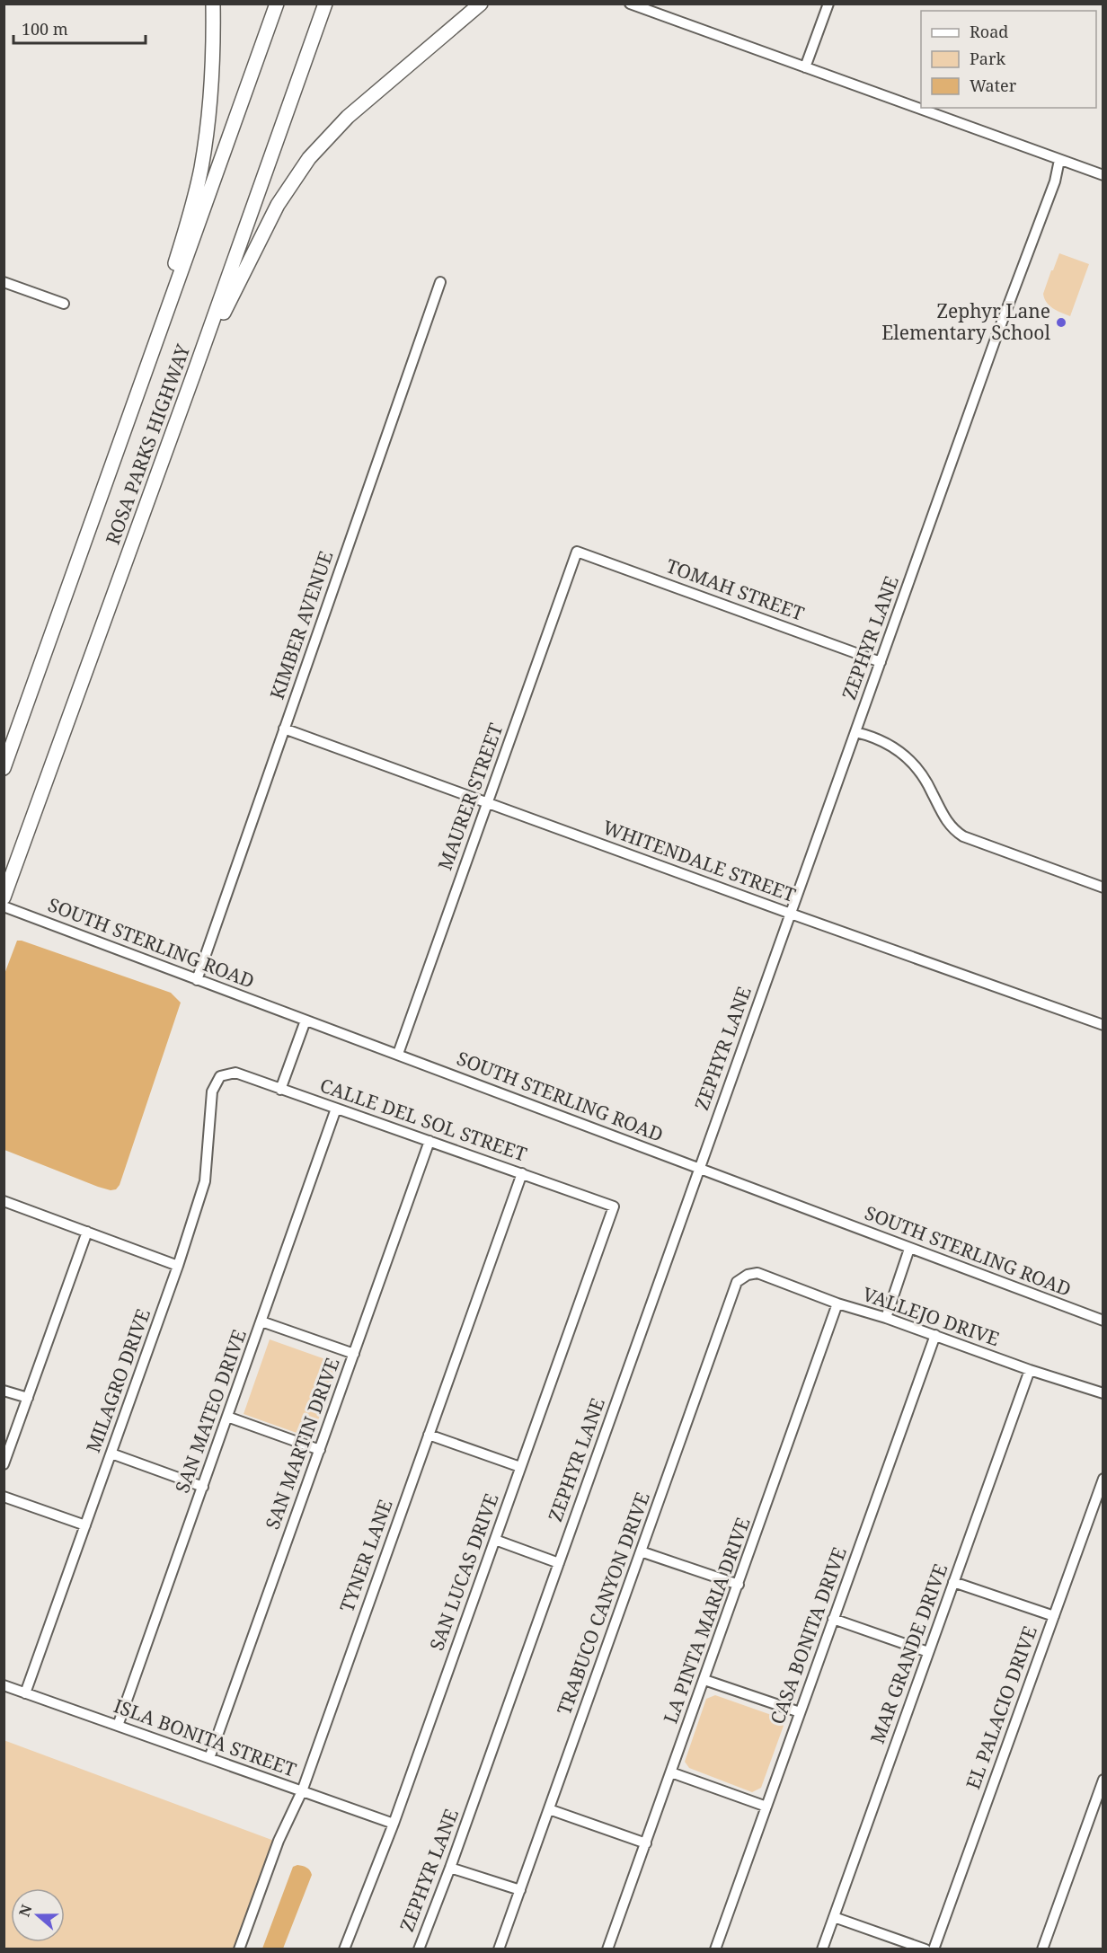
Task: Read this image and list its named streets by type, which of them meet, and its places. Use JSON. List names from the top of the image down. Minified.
{"streets":{"highway":["ROSA PARKS HIGHWAY"],"street":["TOMAH STREET","KIMBER AVENUE","ZEPHYR LANE","MAURER STREET","WHITENDALE STREET","SOUTH STERLING ROAD","CALLE DEL SOL STREET","VALLEJO DRIVE","MILAGRO DRIVE","SAN MATEO DRIVE","SAN MARTIN DRIVE","TYNER LANE","SAN LUCAS DRIVE","TRABUCO CANYON DRIVE","LA PINTA MARIA DRIVE","CASA BONITA DRIVE","MAR GRANDE DRIVE","EL PALACIO DRIVE","ISLA BONITA STREET"]},"crossings":[["TOMAH STREET","ZEPHYR LANE"],["TOMAH STREET","MAURER STREET"],["KIMBER AVENUE","WHITENDALE STREET"],["KIMBER AVENUE","SOUTH STERLING ROAD"],["ZEPHYR LANE","WHITENDALE STREET"],["ZEPHYR LANE","SOUTH STERLING ROAD"],["MAURER STREET","WHITENDALE STREET"],["MAURER STREET","SOUTH STERLING ROAD"],["CALLE DEL SOL STREET","MILAGRO DRIVE"],["CALLE DEL SOL STREET","SAN MATEO DRIVE"],["CALLE DEL SOL STREET","SAN MARTIN DRIVE"],["CALLE DEL SOL STREET","TYNER LANE"],["CALLE DEL SOL STREET","SAN LUCAS DRIVE"],["VALLEJO DRIVE","TRABUCO CANYON DRIVE"],["VALLEJO DRIVE","LA PINTA MARIA DRIVE"],["VALLEJO DRIVE","CASA BONITA DRIVE"],["VALLEJO DRIVE","MAR GRANDE DRIVE"],["MILAGRO DRIVE","ISLA BONITA STREET"],["SAN MATEO DRIVE","ISLA BONITA STREET"],["SAN MARTIN DRIVE","ISLA BONITA STREET"],["TYNER LANE","ISLA BONITA STREET"],["SAN LUCAS DRIVE","ISLA BONITA STREET"]],"places":["Zephyr Lane Elementary School"],"legend":["Road","Park","Water"],"scale_bar":"100 m","north":"left"}
